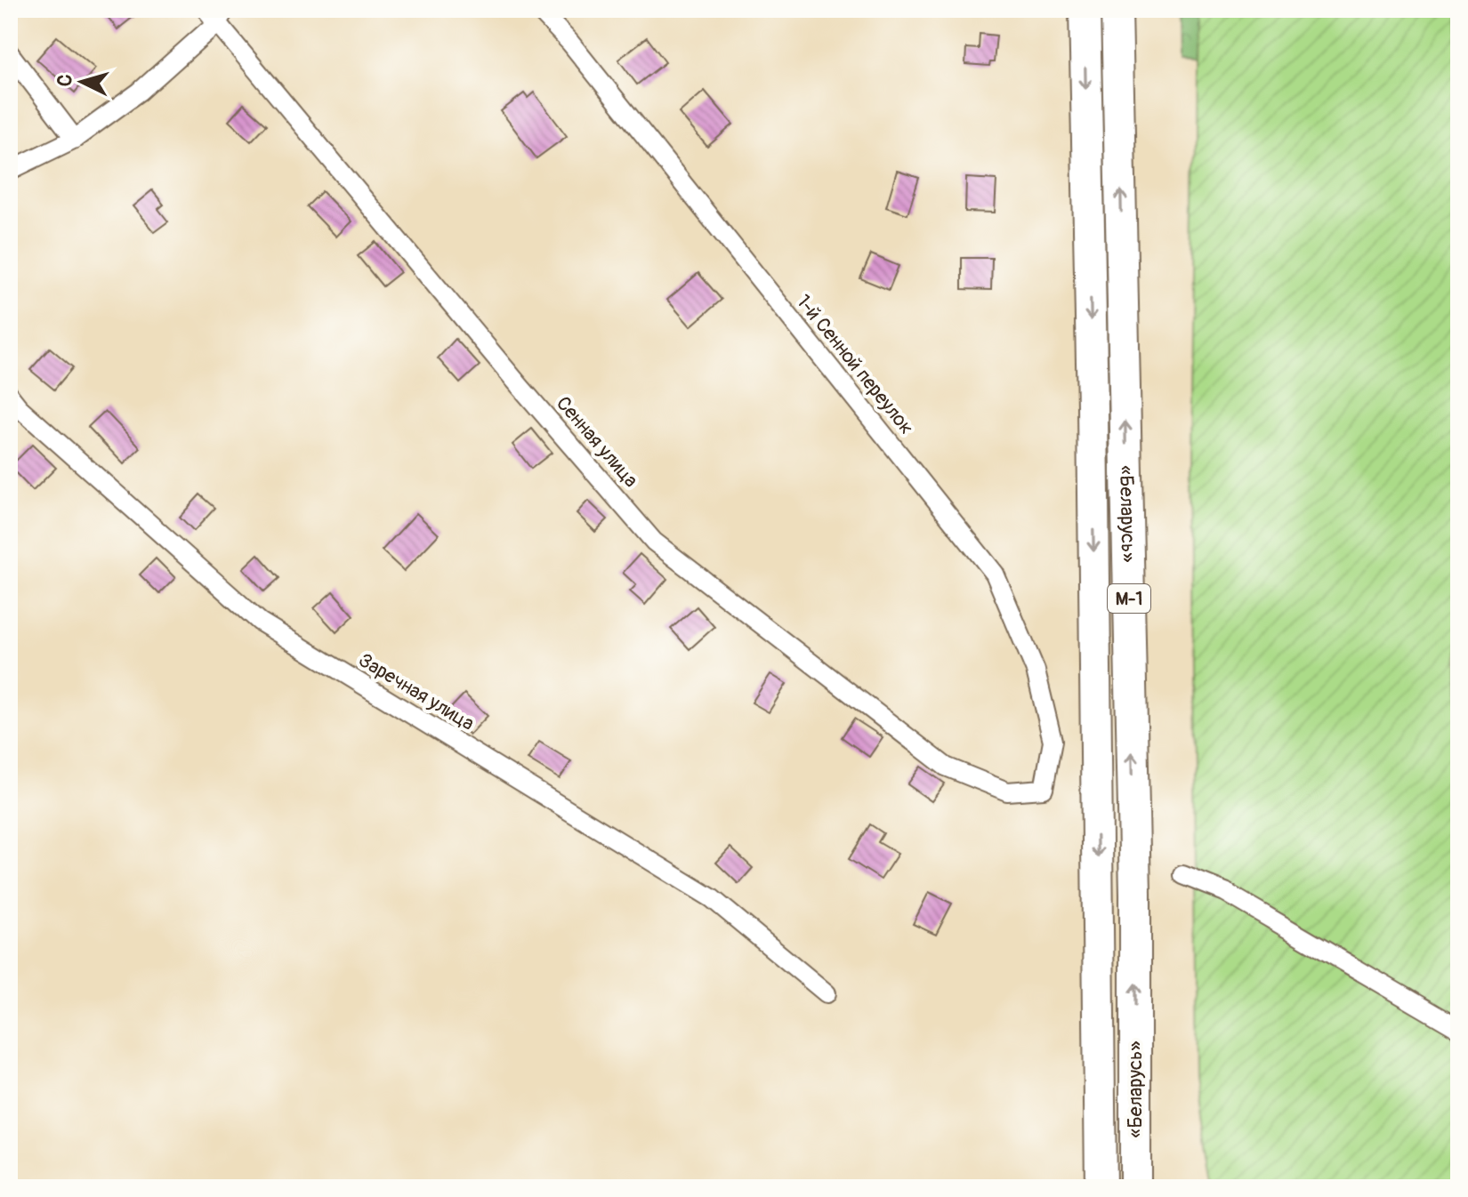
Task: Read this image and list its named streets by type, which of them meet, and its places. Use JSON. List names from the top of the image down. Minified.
{"streets":{"highway":["«Беларусь»","М-1"],"street":["1-й Сенной переулок","Сенная улица","Заречная улица"]},"crossings":[["1-й Сенной переулок","Сенная улица"]],"north":"left"}
